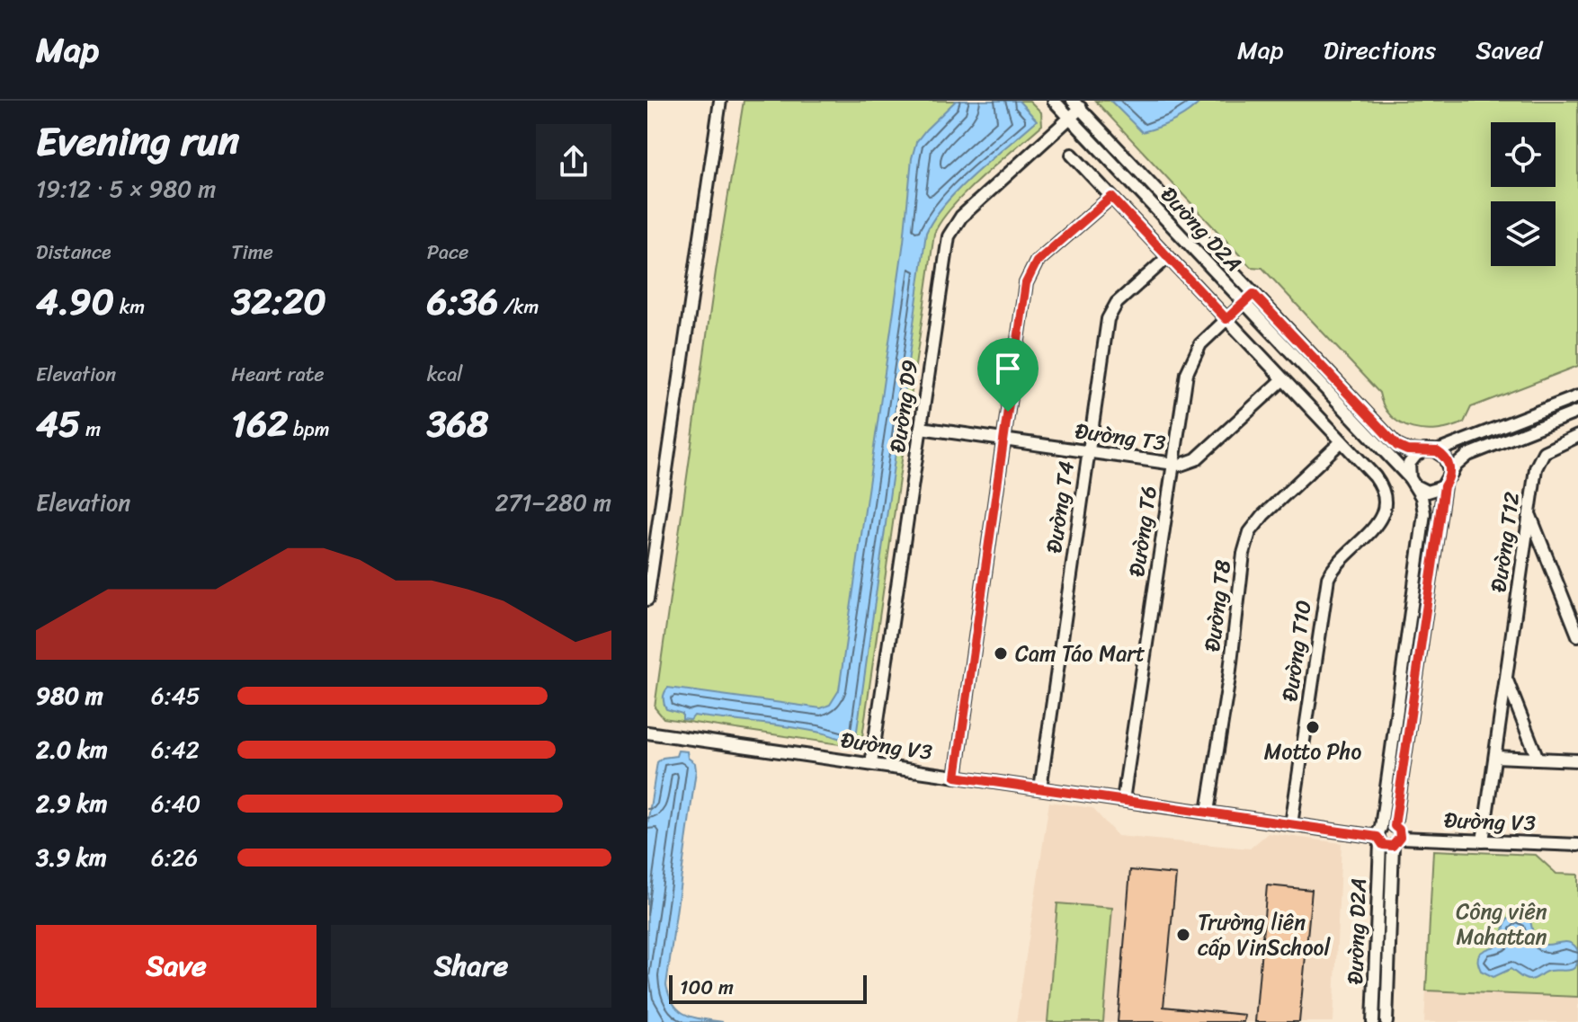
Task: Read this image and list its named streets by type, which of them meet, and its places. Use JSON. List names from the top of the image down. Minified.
{"streets":{"street":["Đường D2A","Đường D9","Đường T3","Đường T4","Đường T6","Đường T12","Đường T8","Đường T10","Đường V3"]},"crossings":[["Đường D2A","Đường D9"],["Đường D2A","Đường T6"],["Đường D2A","Đường V3"],["Đường D9","Đường T3"],["Đường D9","Đường V3"],["Đường T3","Đường T4"],["Đường T3","Đường T6"],["Đường T4","Đường V3"],["Đường T6","Đường V3"],["Đường T12","Đường V3"],["Đường T8","Đường T10"],["Đường T8","Đường V3"],["Đường T10","Đường V3"]],"parks":["Công viên Mahattan"],"places":["Cam Táo Mart","Motto Pho","Trường liên cấp VinSchool"],"scale_bar":"100 m","page":{"header":"Map","nav":["Map","Directions","Saved"],"heading":["Evening run","19:12 · 5 × 980 m"],"stats":[["Distance","4.90 km"],["Time","32:20"],["Pace","6:36 /km"],["Elevation","45 m"],["Heart rate","162 bpm"],["kcal","368"]],"chart":["Elevation","271–280 m"],"list":[{"name":"980 m","note":"6:45"},{"name":"2.0 km","note":"6:42"},{"name":"2.9 km","note":"6:40"},{"name":"3.9 km","note":"6:26"}],"buttons":["Save","Share"],"scale":"100 m"}}
